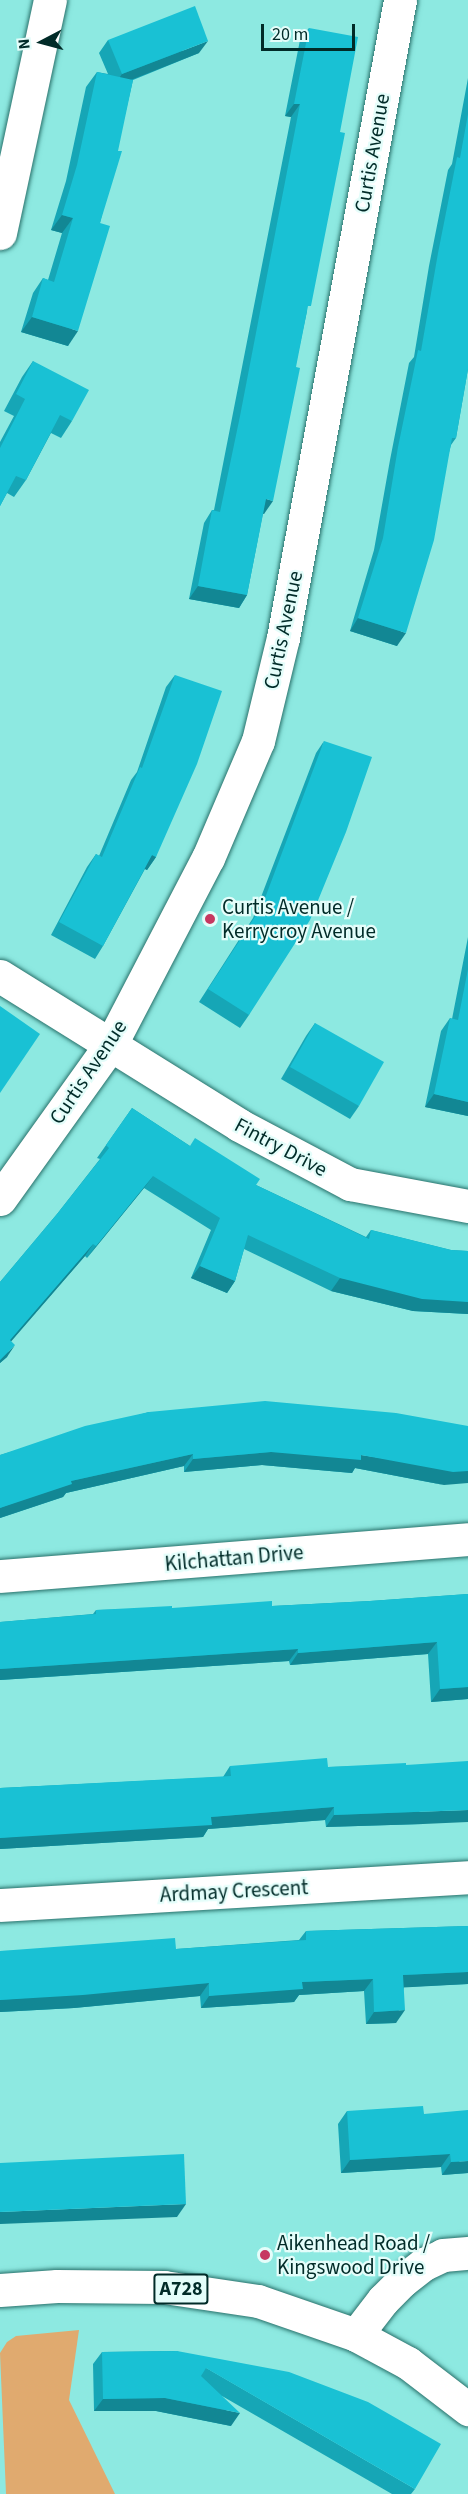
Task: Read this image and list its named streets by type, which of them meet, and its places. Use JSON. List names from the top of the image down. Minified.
{"streets":{"street":["Curtis Avenue","Fintry Drive","Kilchattan Drive","Ardmay Crescent","A728"]},"crossings":[["Curtis Avenue","Fintry Drive"]],"places":["Curtis Avenue / Kerrycroy Avenue","Aikenhead Road / Kingswood Drive"],"scale_bar":"20 m","north":"left"}
